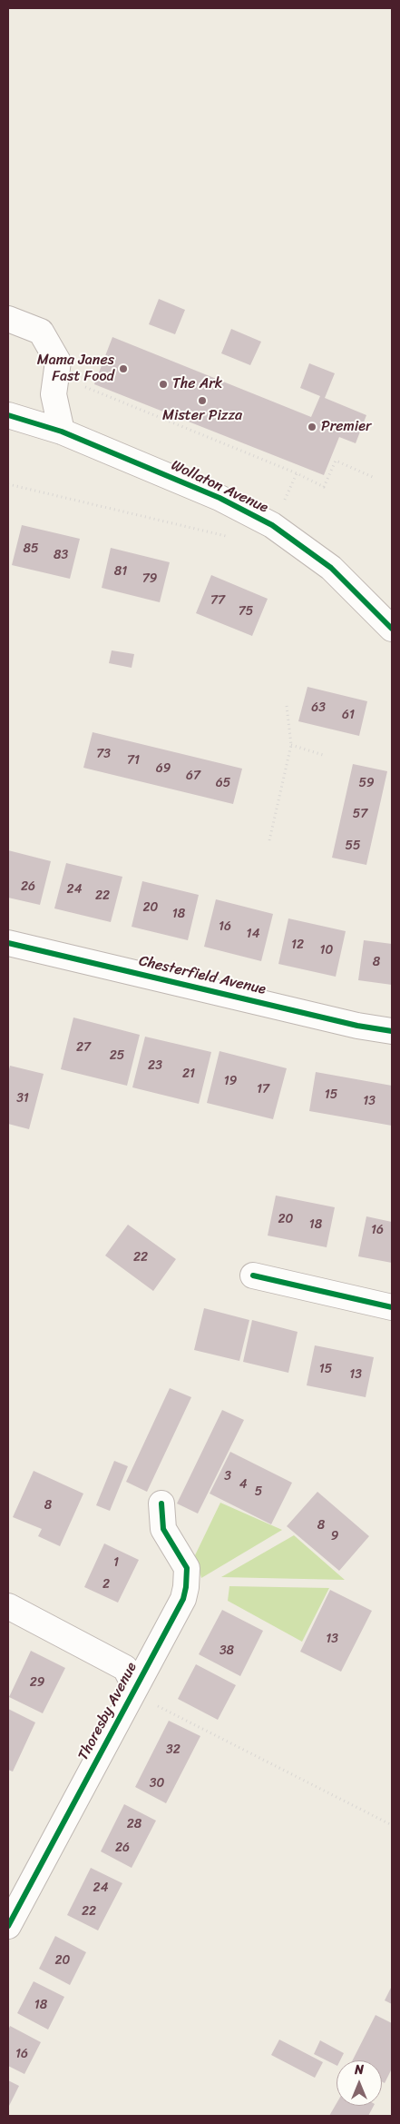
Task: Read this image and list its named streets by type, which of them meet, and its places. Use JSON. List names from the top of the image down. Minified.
{"streets":{"street":["Wollaton Avenue","Chesterfield Avenue","Thoresby Avenue"]},"places":["Mama Janes Fast Food","The Ark","Mister Pizza","Premier"],"house_numbers":["85","83","81","79","77","75","63","61","73","71","69","67","65","59","57","55","26","24","22","20","18","16","14","12","10","8","27","25","23","21","19","17","15","31","13","20","18","16","22","15","13","3","4","5","8","8","9","1","2","13","38","29","32","30","28","26","24","22","20","18","16"],"north":"top"}
